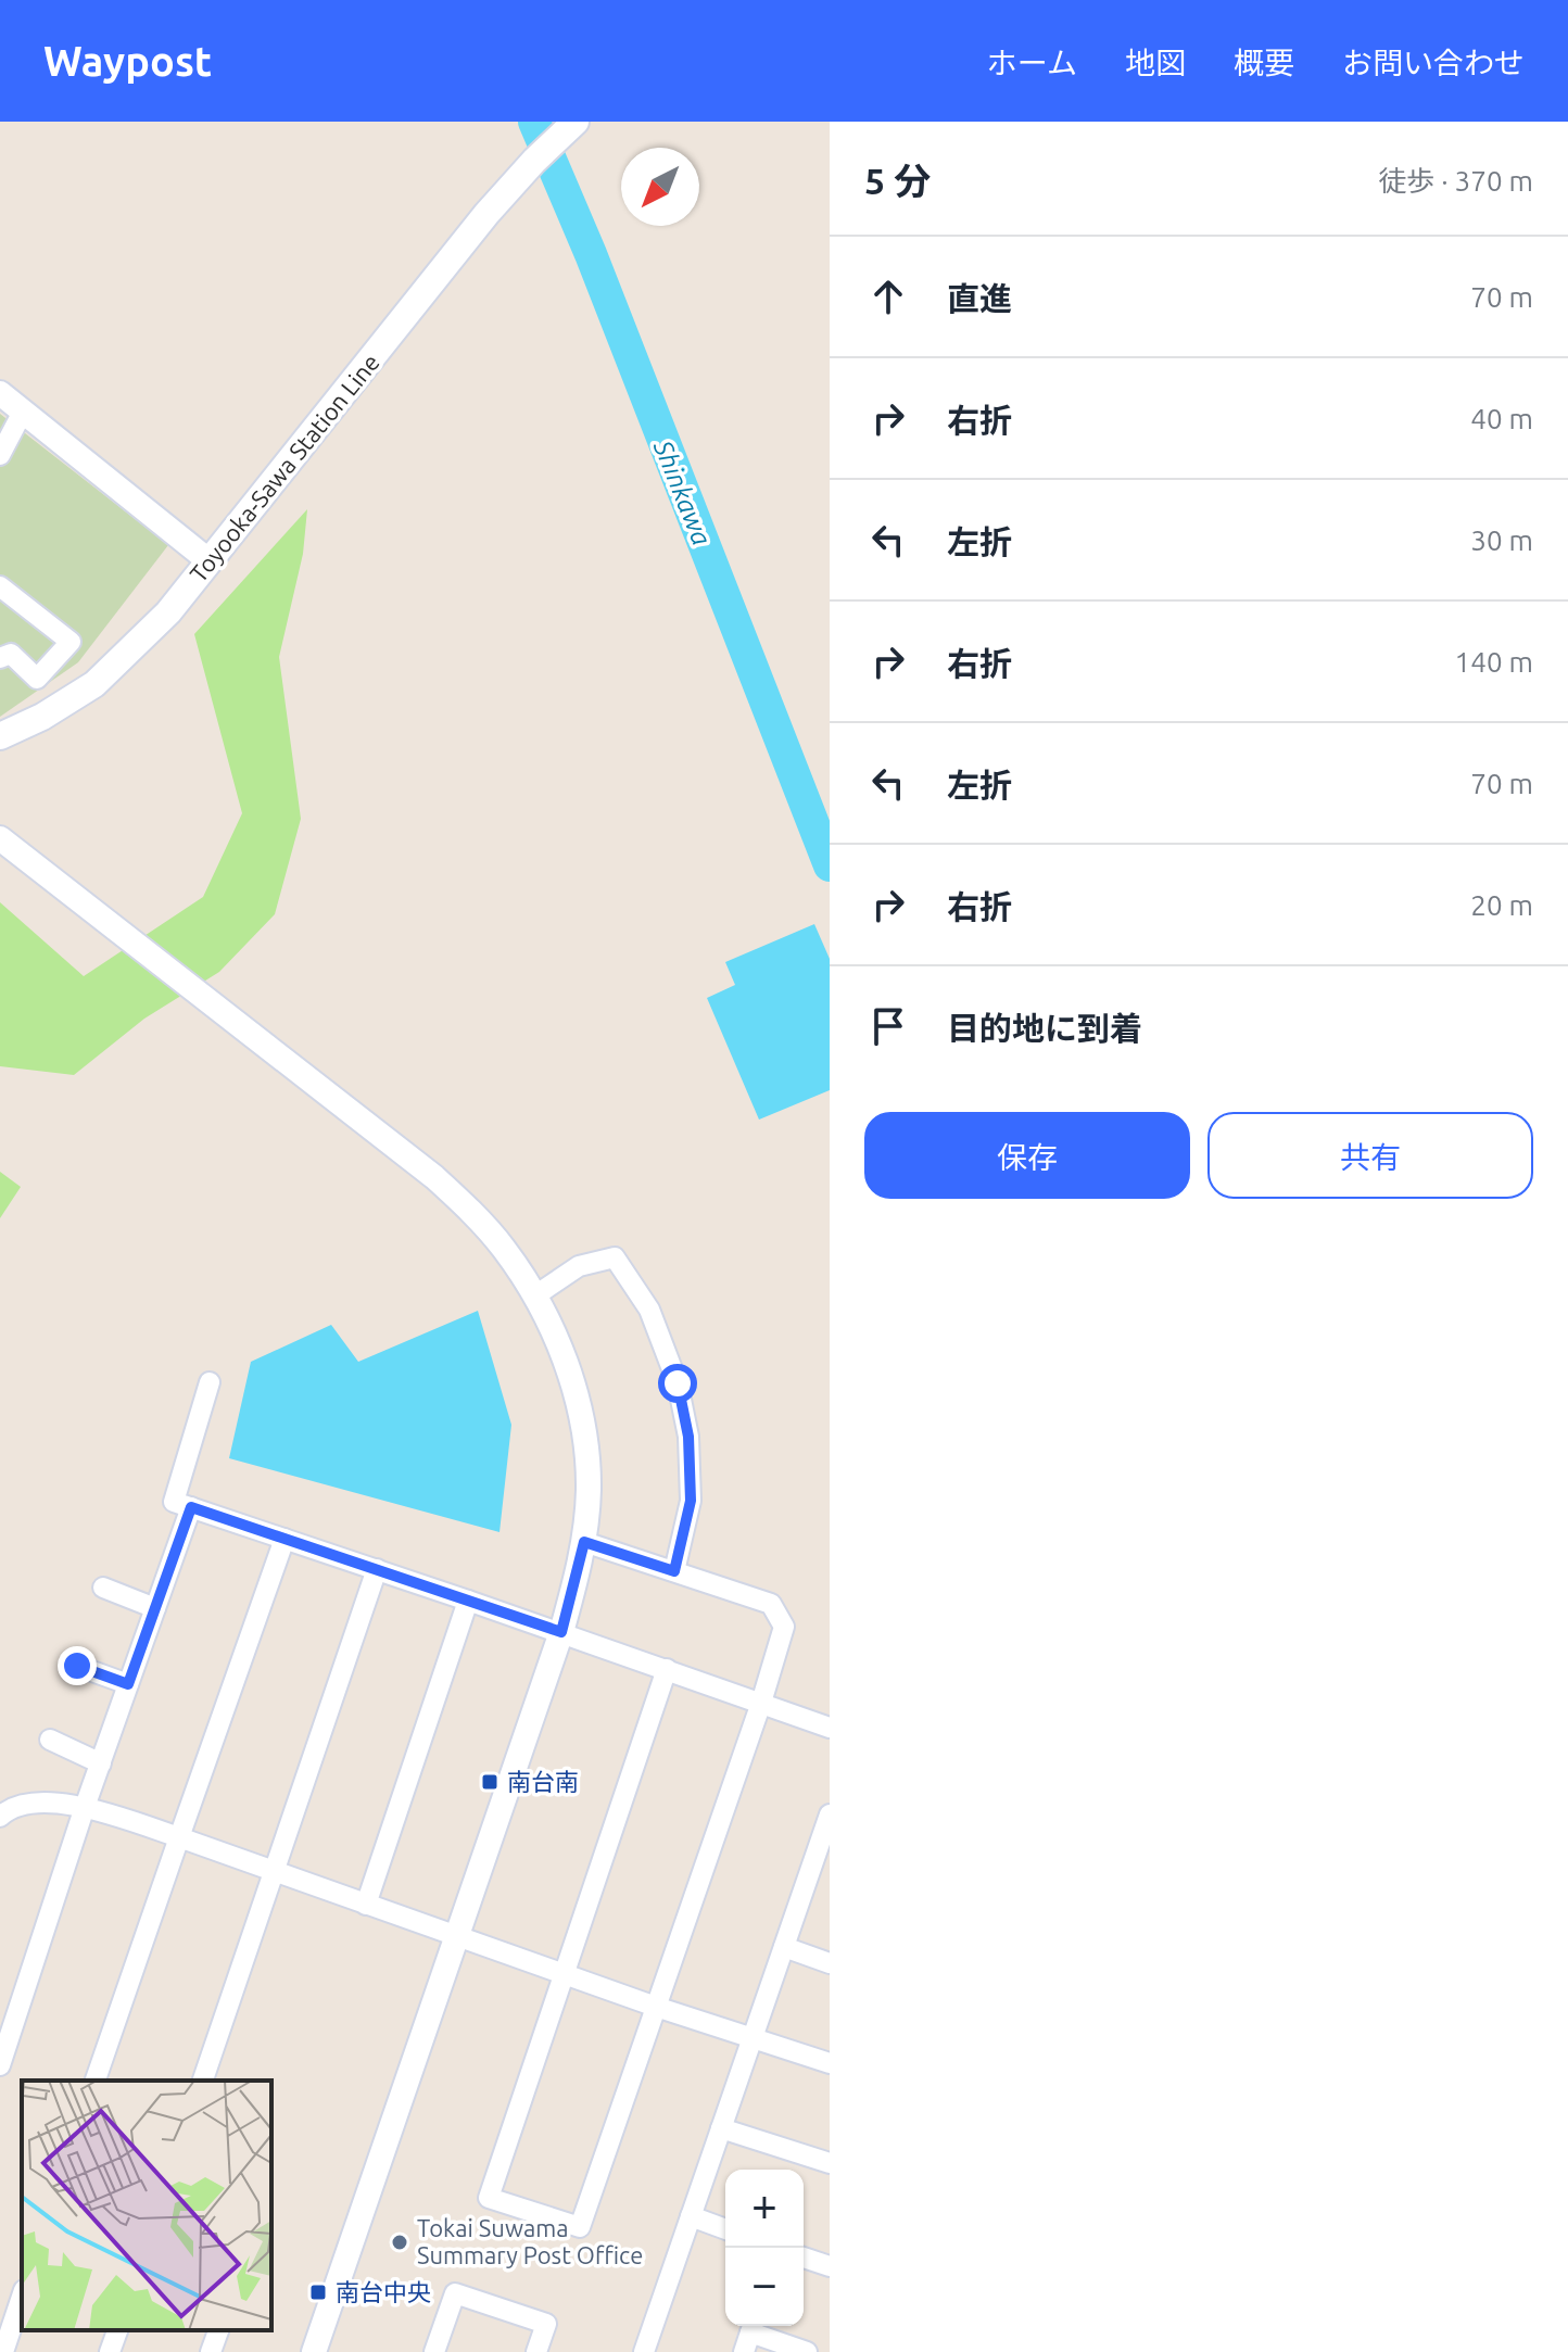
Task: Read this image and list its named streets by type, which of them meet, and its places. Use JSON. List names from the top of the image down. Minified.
{"streets":{"main road":["Toyooka-Sawa Station Line"]},"water":["Shinkawa"],"places":{"transit":["南台南","南台中央"],"other":["Tokai Suwama Summary Post Office"]},"north":"bottom left","page":{"header":"Waypost","nav":["ホーム","地図","概要","お問い合わせ"],"heading":["5 分","徒歩 · 370 m"],"list":[["直進","70 m"],["右折","40 m"],["左折","30 m"],["右折","140 m"],["左折","70 m"],["右折","20 m"],"目的地に到着"],"buttons":["保存","共有"],"map_buttons":["+","−"]}}
